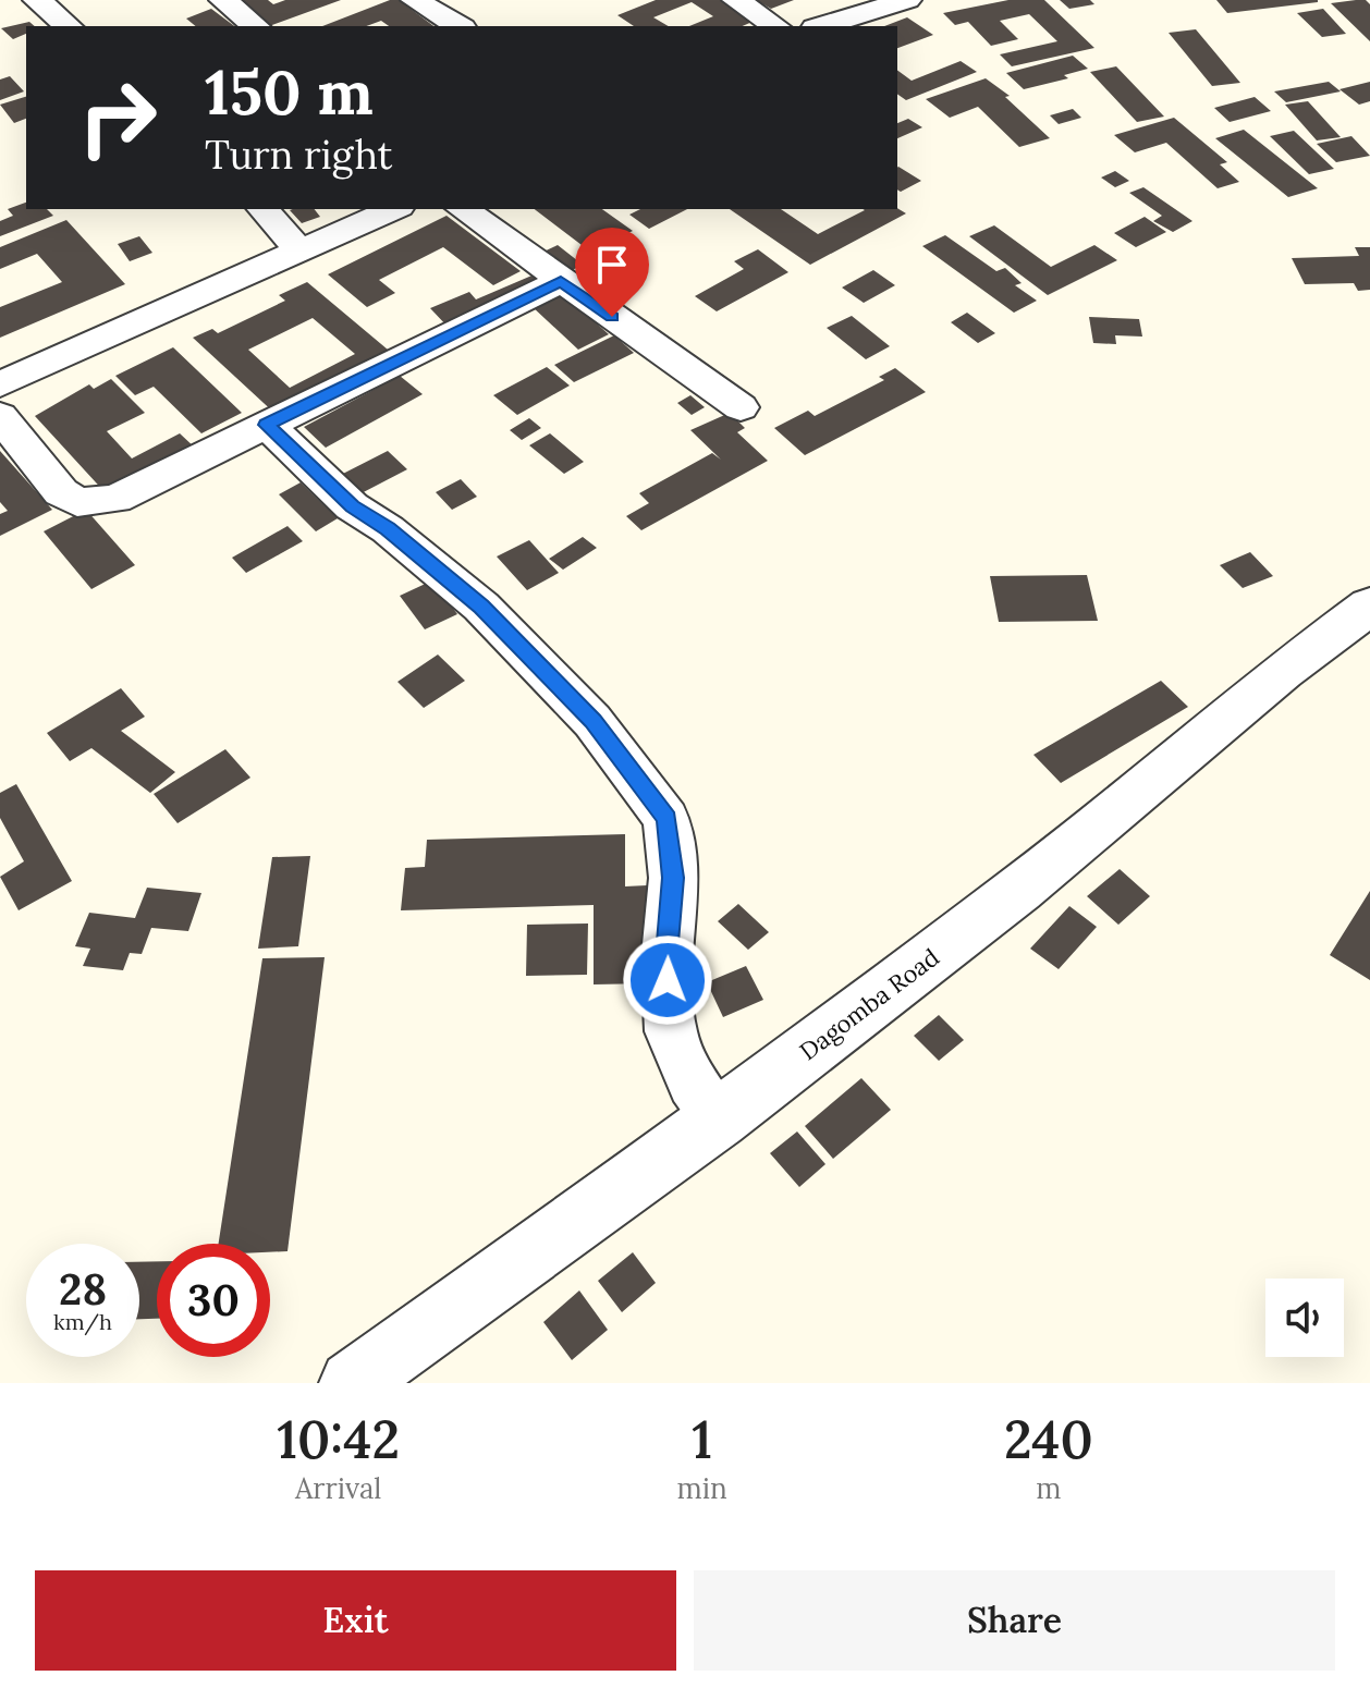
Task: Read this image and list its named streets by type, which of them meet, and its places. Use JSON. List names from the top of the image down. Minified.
{"streets":{"street":["Dagomba Road"]},"page":{"turn":["150 m","Turn right"],"speed":"28 km/h","limit":"30","eta":["10:42","Arrival","1","min","240","m"],"buttons":["Exit","Share"]}}
